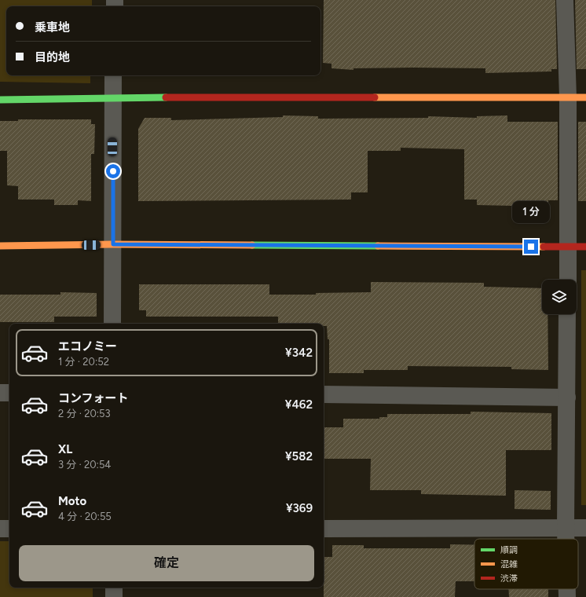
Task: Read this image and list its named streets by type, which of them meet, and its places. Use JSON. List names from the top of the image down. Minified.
{"legend":["順調","混雑","渋滞"],"page":{"banner":["乗車地","目的地"],"bubble":"1 分","list":[{"name":"エコノミー","note":"1 分 · 20:52","value":"¥342"},{"name":"コンフォート","note":"2 分 · 20:53","value":"¥462"},{"name":"XL","note":"3 分 · 20:54","value":"¥582"},{"name":"Moto","note":"4 分 · 20:55","value":"¥369"}],"buttons":"確定"}}
